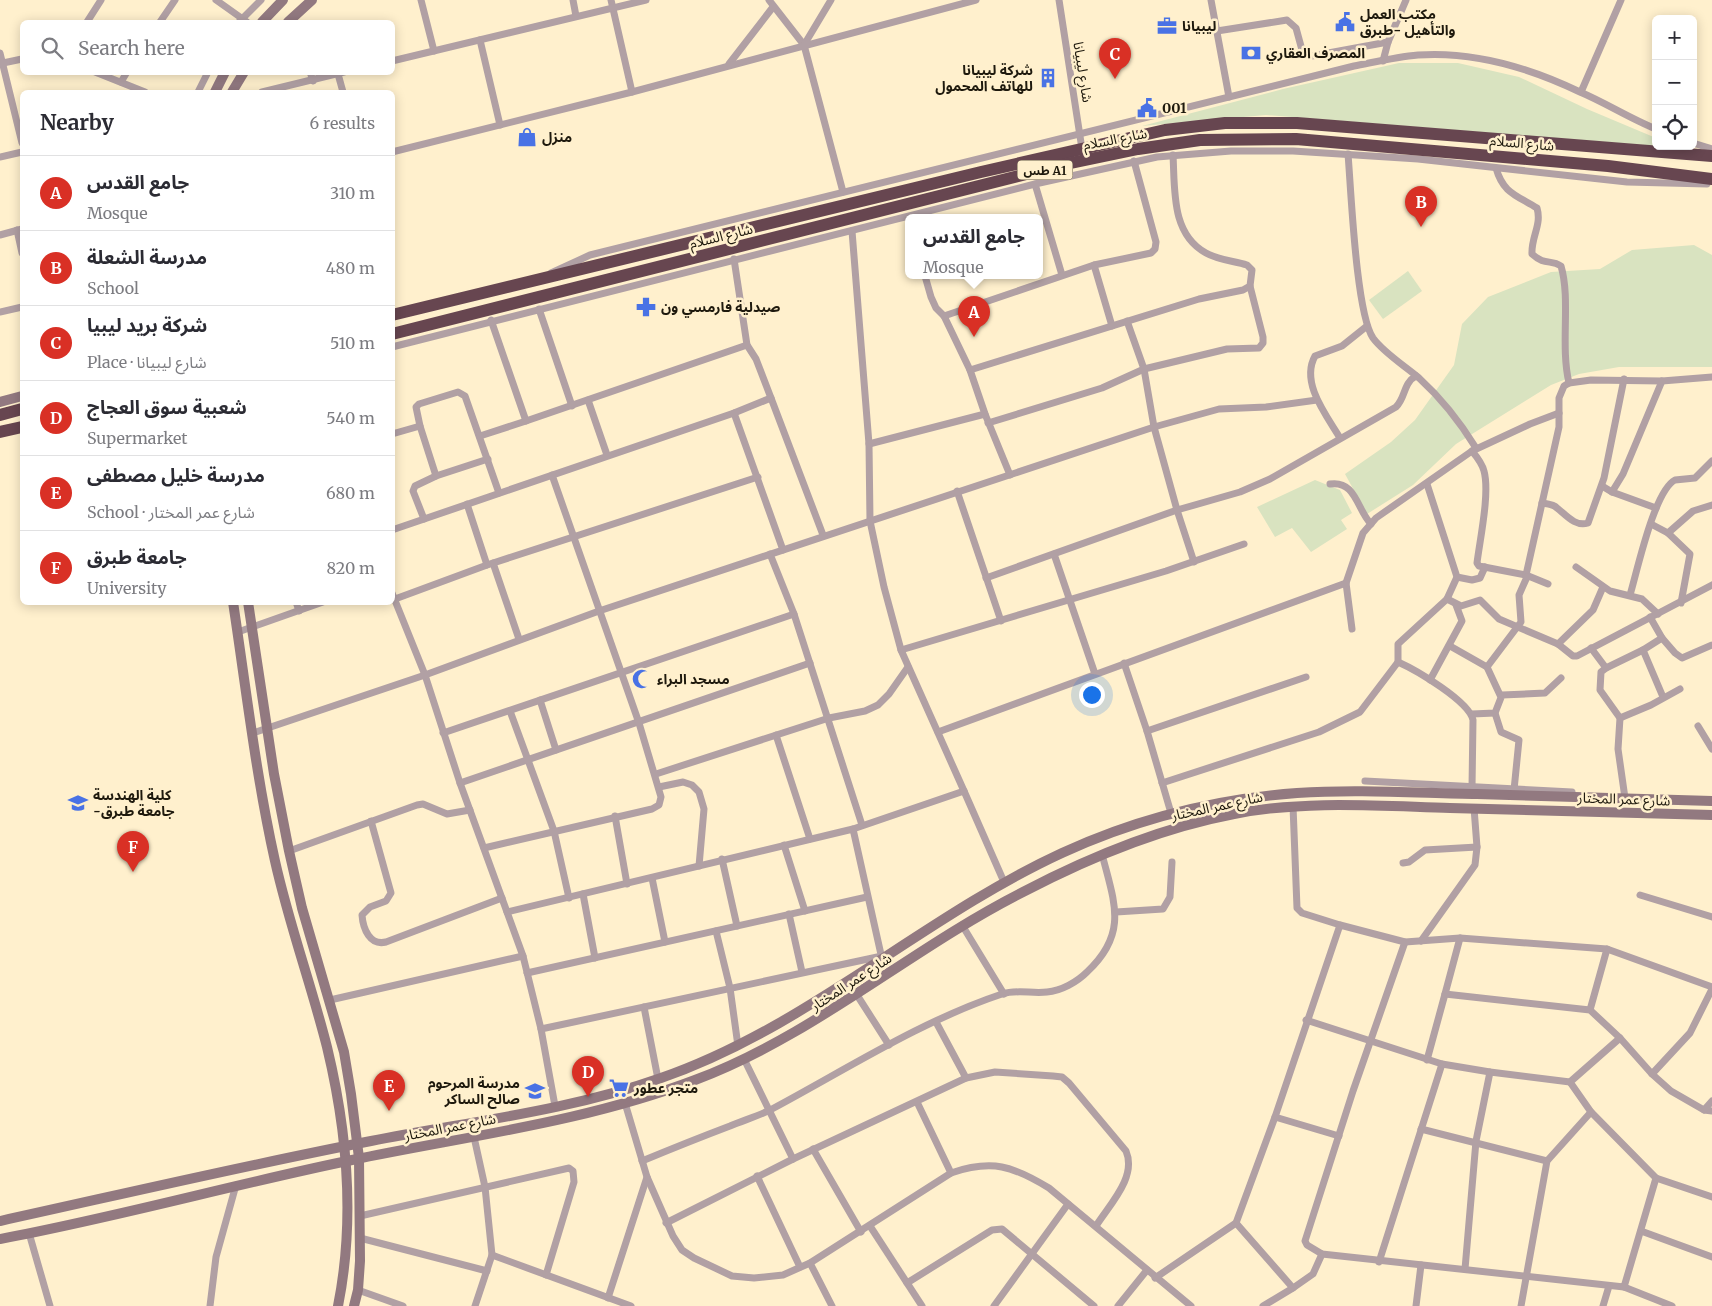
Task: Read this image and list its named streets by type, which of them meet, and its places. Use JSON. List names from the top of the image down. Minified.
{"streets":{"highway":["شارع السلام","طس A1"],"street":["شارع ليبيانا","شارع عمر المختار"]},"crossings":[["شارع ليبيانا","شارع السلام"]],"places":{"public building":["مكتب العمل والتأهيل -طبرق","001"],"office":["ليبيانا"],"bank":["المصرف العقاري"],"building":["شركة ليبيانا للهاتف المحمول"],"shop":["منزل"],"pharmacy":["صيدلية فارمسي ون"],"mosque":["مسجد البراء"],"school or university":["كلية الهندسة -جامعة طبرق","مدرسة المرحوم صالح الساكر"],"supermarket":["متجر عطور"]},"page":{"map_buttons":["+","−"],"search":"Search here","pins":["C","B","A","F","D","E"],"heading":["Nearby","6 results"],"list":[{"mark":"A","name":"جامع القدس","note":"Mosque","value":"310 m"},{"mark":"B","name":"مدرسة الشعلة","note":"School","value":"480 m"},{"mark":"C","name":"شركة بريد ليبيا","note":"Place · شارع ليبيانا","value":"510 m"},{"mark":"D","name":"شعبية سوق العجاج","note":"Supermarket","value":"540 m"},{"mark":"E","name":"مدرسة خليل مصطفى","note":"School · شارع عمر المختار","value":"680 m"},{"mark":"F","name":"جامعة طبرق","note":"University","value":"820 m"}],"popup":["جامع القدس","Mosque"]}}
